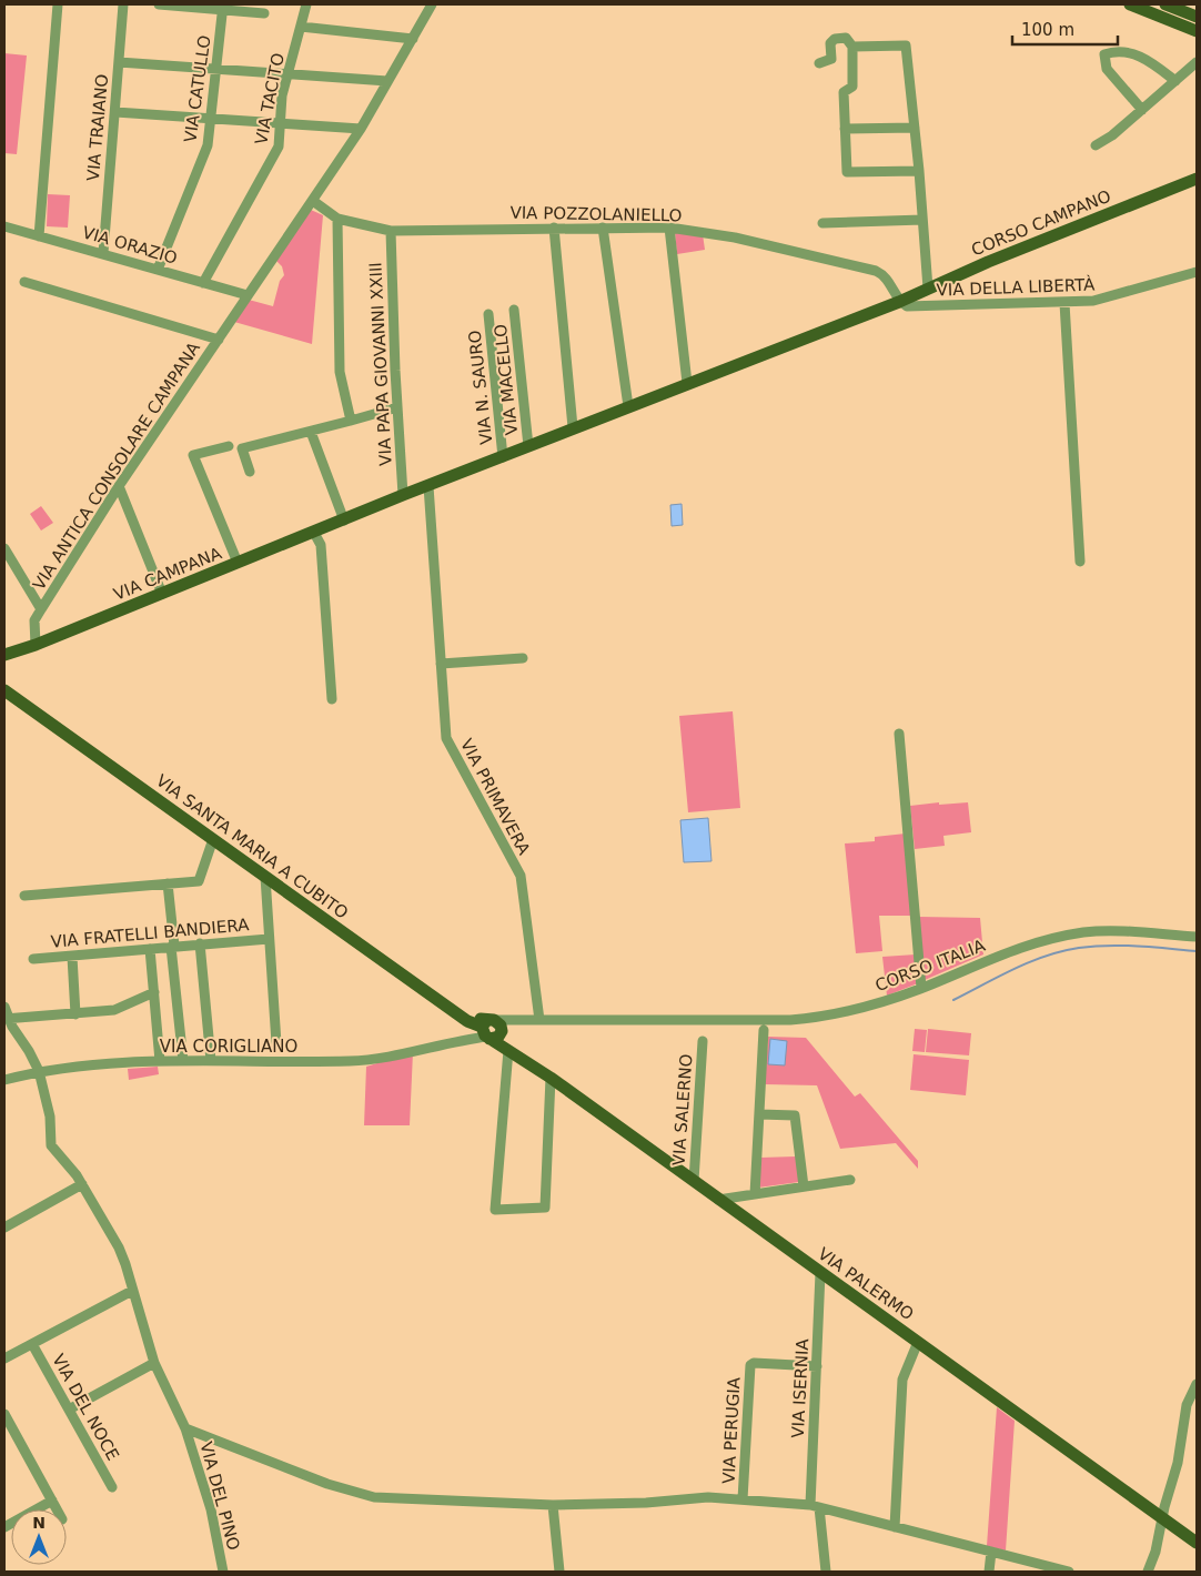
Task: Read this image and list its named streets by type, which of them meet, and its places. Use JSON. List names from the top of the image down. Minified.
{"streets":{"main road":["CORSO CAMPANO","VIA CAMPANA","VIA SANTA MARIA A CUBITO","VIA PALERMO"],"street":["VIA CATULLO","VIA TACITO","VIA TRAIANO","VIA POZZOLANIELLO","VIA ORAZIO","VIA DELLA LIBERTÀ","VIA PAPA GIOVANNI XXIII","VIA MACELLO","VIA N. SAURO","VIA ANTICA CONSOLARE CAMPANA","VIA PRIMAVERA","VIA FRATELLI BANDIERA","CORSO ITALIA","VIA CORIGLIANO","VIA SALERNO","VIA ISERNIA","VIA DEL NOCE","VIA PERUGIA","VIA DEL PINO"]},"crossings":[["VIA CATULLO","VIA ORAZIO"],["VIA TACITO","VIA ORAZIO"],["VIA TRAIANO","VIA ORAZIO"],["VIA POZZOLANIELLO","CORSO CAMPANO"],["VIA POZZOLANIELLO","VIA DELLA LIBERTÀ"],["VIA POZZOLANIELLO","VIA PAPA GIOVANNI XXIII"],["VIA POZZOLANIELLO","VIA ANTICA CONSOLARE CAMPANA"],["CORSO CAMPANO","VIA DELLA LIBERTÀ"],["CORSO CAMPANO","VIA CAMPANA"],["VIA ORAZIO","VIA ANTICA CONSOLARE CAMPANA"],["VIA PAPA GIOVANNI XXIII","VIA CAMPANA"],["VIA MACELLO","VIA CAMPANA"],["VIA N. SAURO","VIA CAMPANA"],["VIA CAMPANA","VIA PRIMAVERA"],["VIA PRIMAVERA","CORSO ITALIA"],["VIA SANTA MARIA A CUBITO","CORSO ITALIA"],["VIA SANTA MARIA A CUBITO","VIA PALERMO"],["CORSO ITALIA","VIA PALERMO"],["VIA CORIGLIANO","VIA DEL PINO"],["VIA SALERNO","VIA PALERMO"],["VIA PALERMO","VIA ISERNIA"],["VIA ISERNIA","VIA PERUGIA"]],"scale_bar":"100 m","north":"top"}
